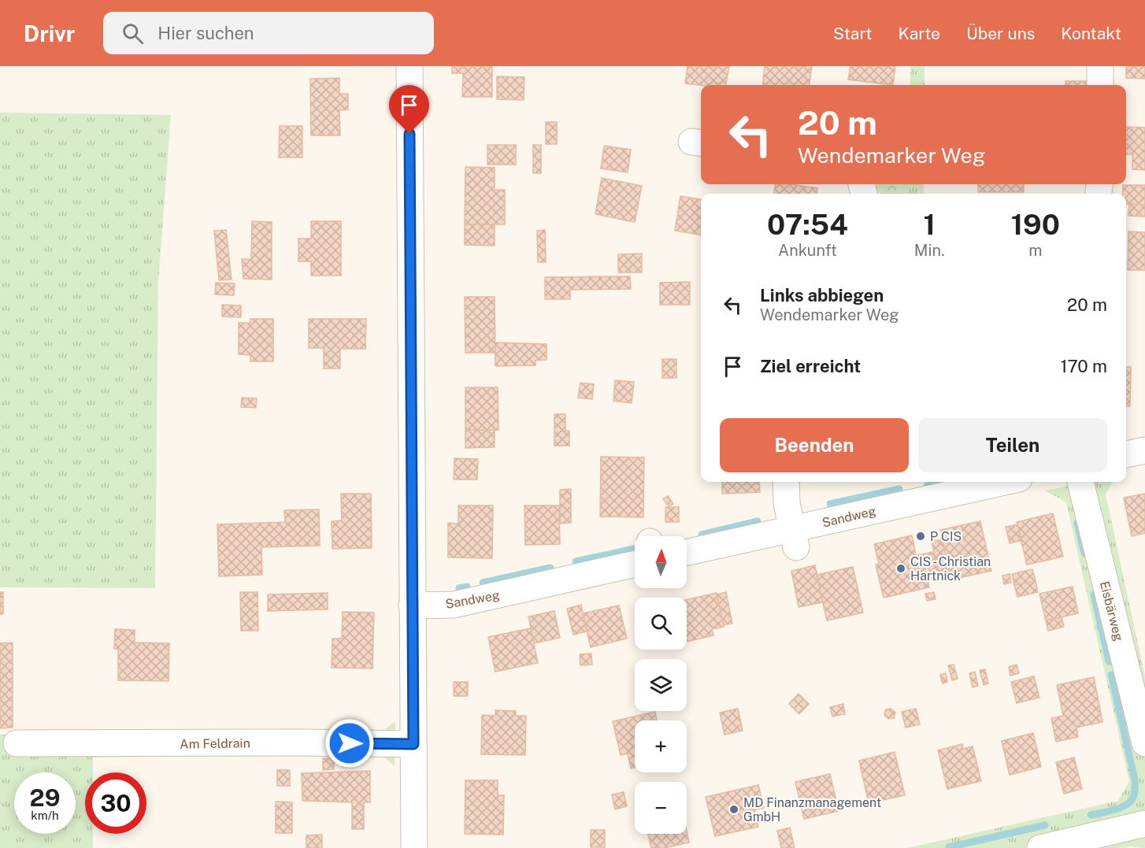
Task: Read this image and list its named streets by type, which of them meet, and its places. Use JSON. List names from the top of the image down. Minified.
{"streets":{"street":["Sandweg","Eisbärweg","Am Feldrain"]},"places":["P CIS","CIS - Christian Hartnick","MD Finanzmanagement GmbH"],"north":"top","page":{"header":"Drivr","search":"Hier suchen","nav":["Start","Karte","Über uns","Kontakt"],"turn":["20 m","Wendemarker Weg"],"eta":["07:54","Ankunft","1","Min.","190","m"],"list":[{"name":"Links abbiegen","note":"Wendemarker Weg","value":"20 m"},{"name":"Ziel erreicht","value":"170 m"}],"buttons":["Beenden","Teilen"],"map_buttons":["+","−"],"speed":"29 km/h","limit":"30"}}
